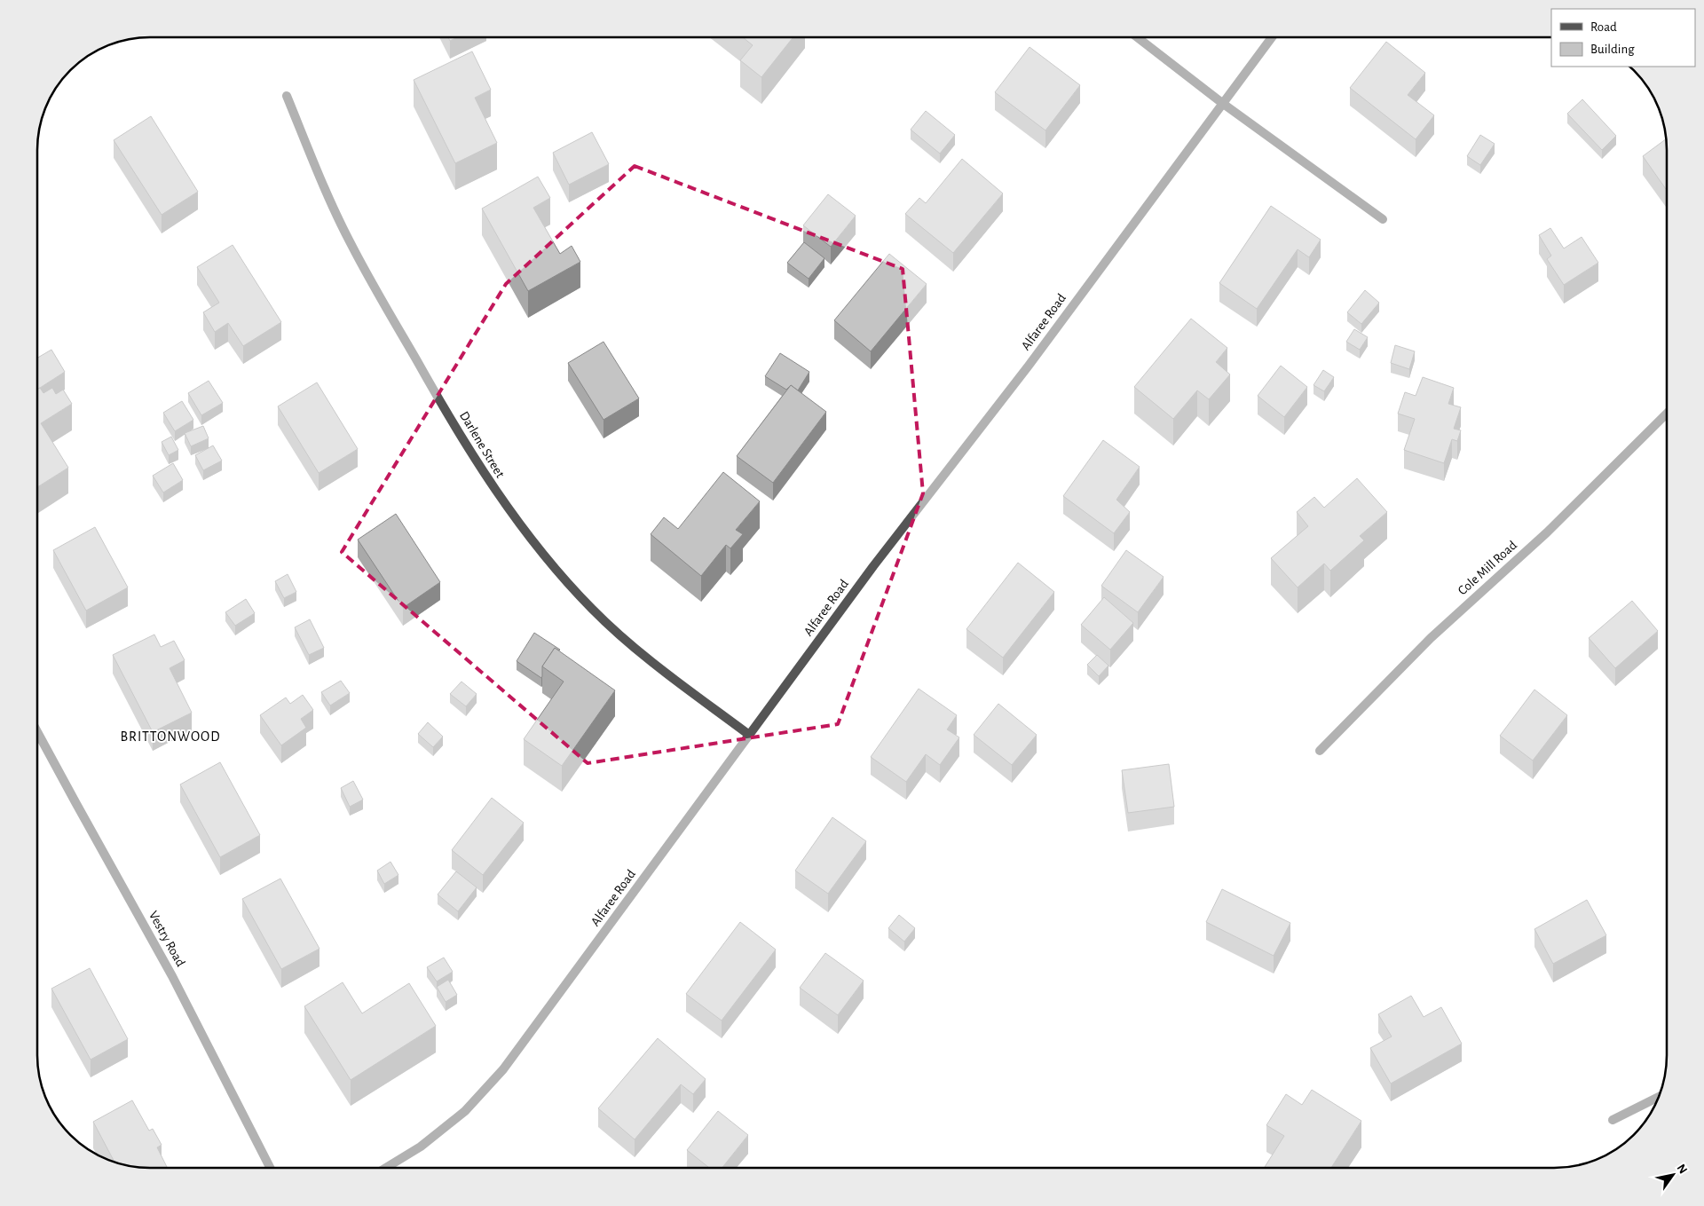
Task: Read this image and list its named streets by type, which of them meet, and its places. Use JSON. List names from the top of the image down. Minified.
{"streets":{"street":["Alfaree Road","Darlene Street","Cole Mill Road","Vestry Road"]},"crossings":[["Alfaree Road","Darlene Street"]],"districts":["BRITTONWOOD"],"legend":["Road","Building"],"north":"top right"}
